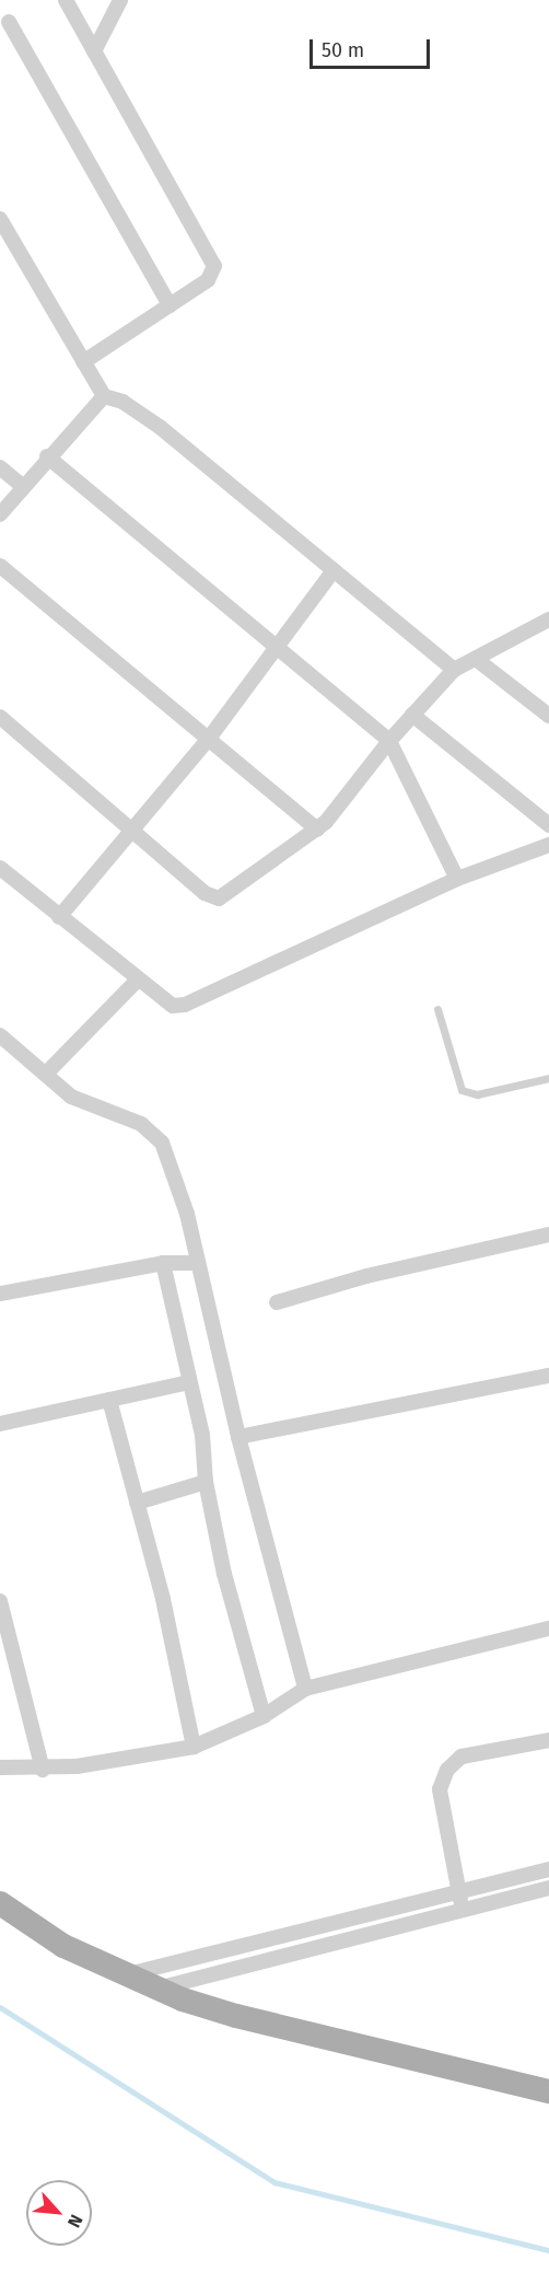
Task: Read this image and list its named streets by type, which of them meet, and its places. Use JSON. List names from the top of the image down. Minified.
{"scale_bar":"50 m","north":"bottom right"}
